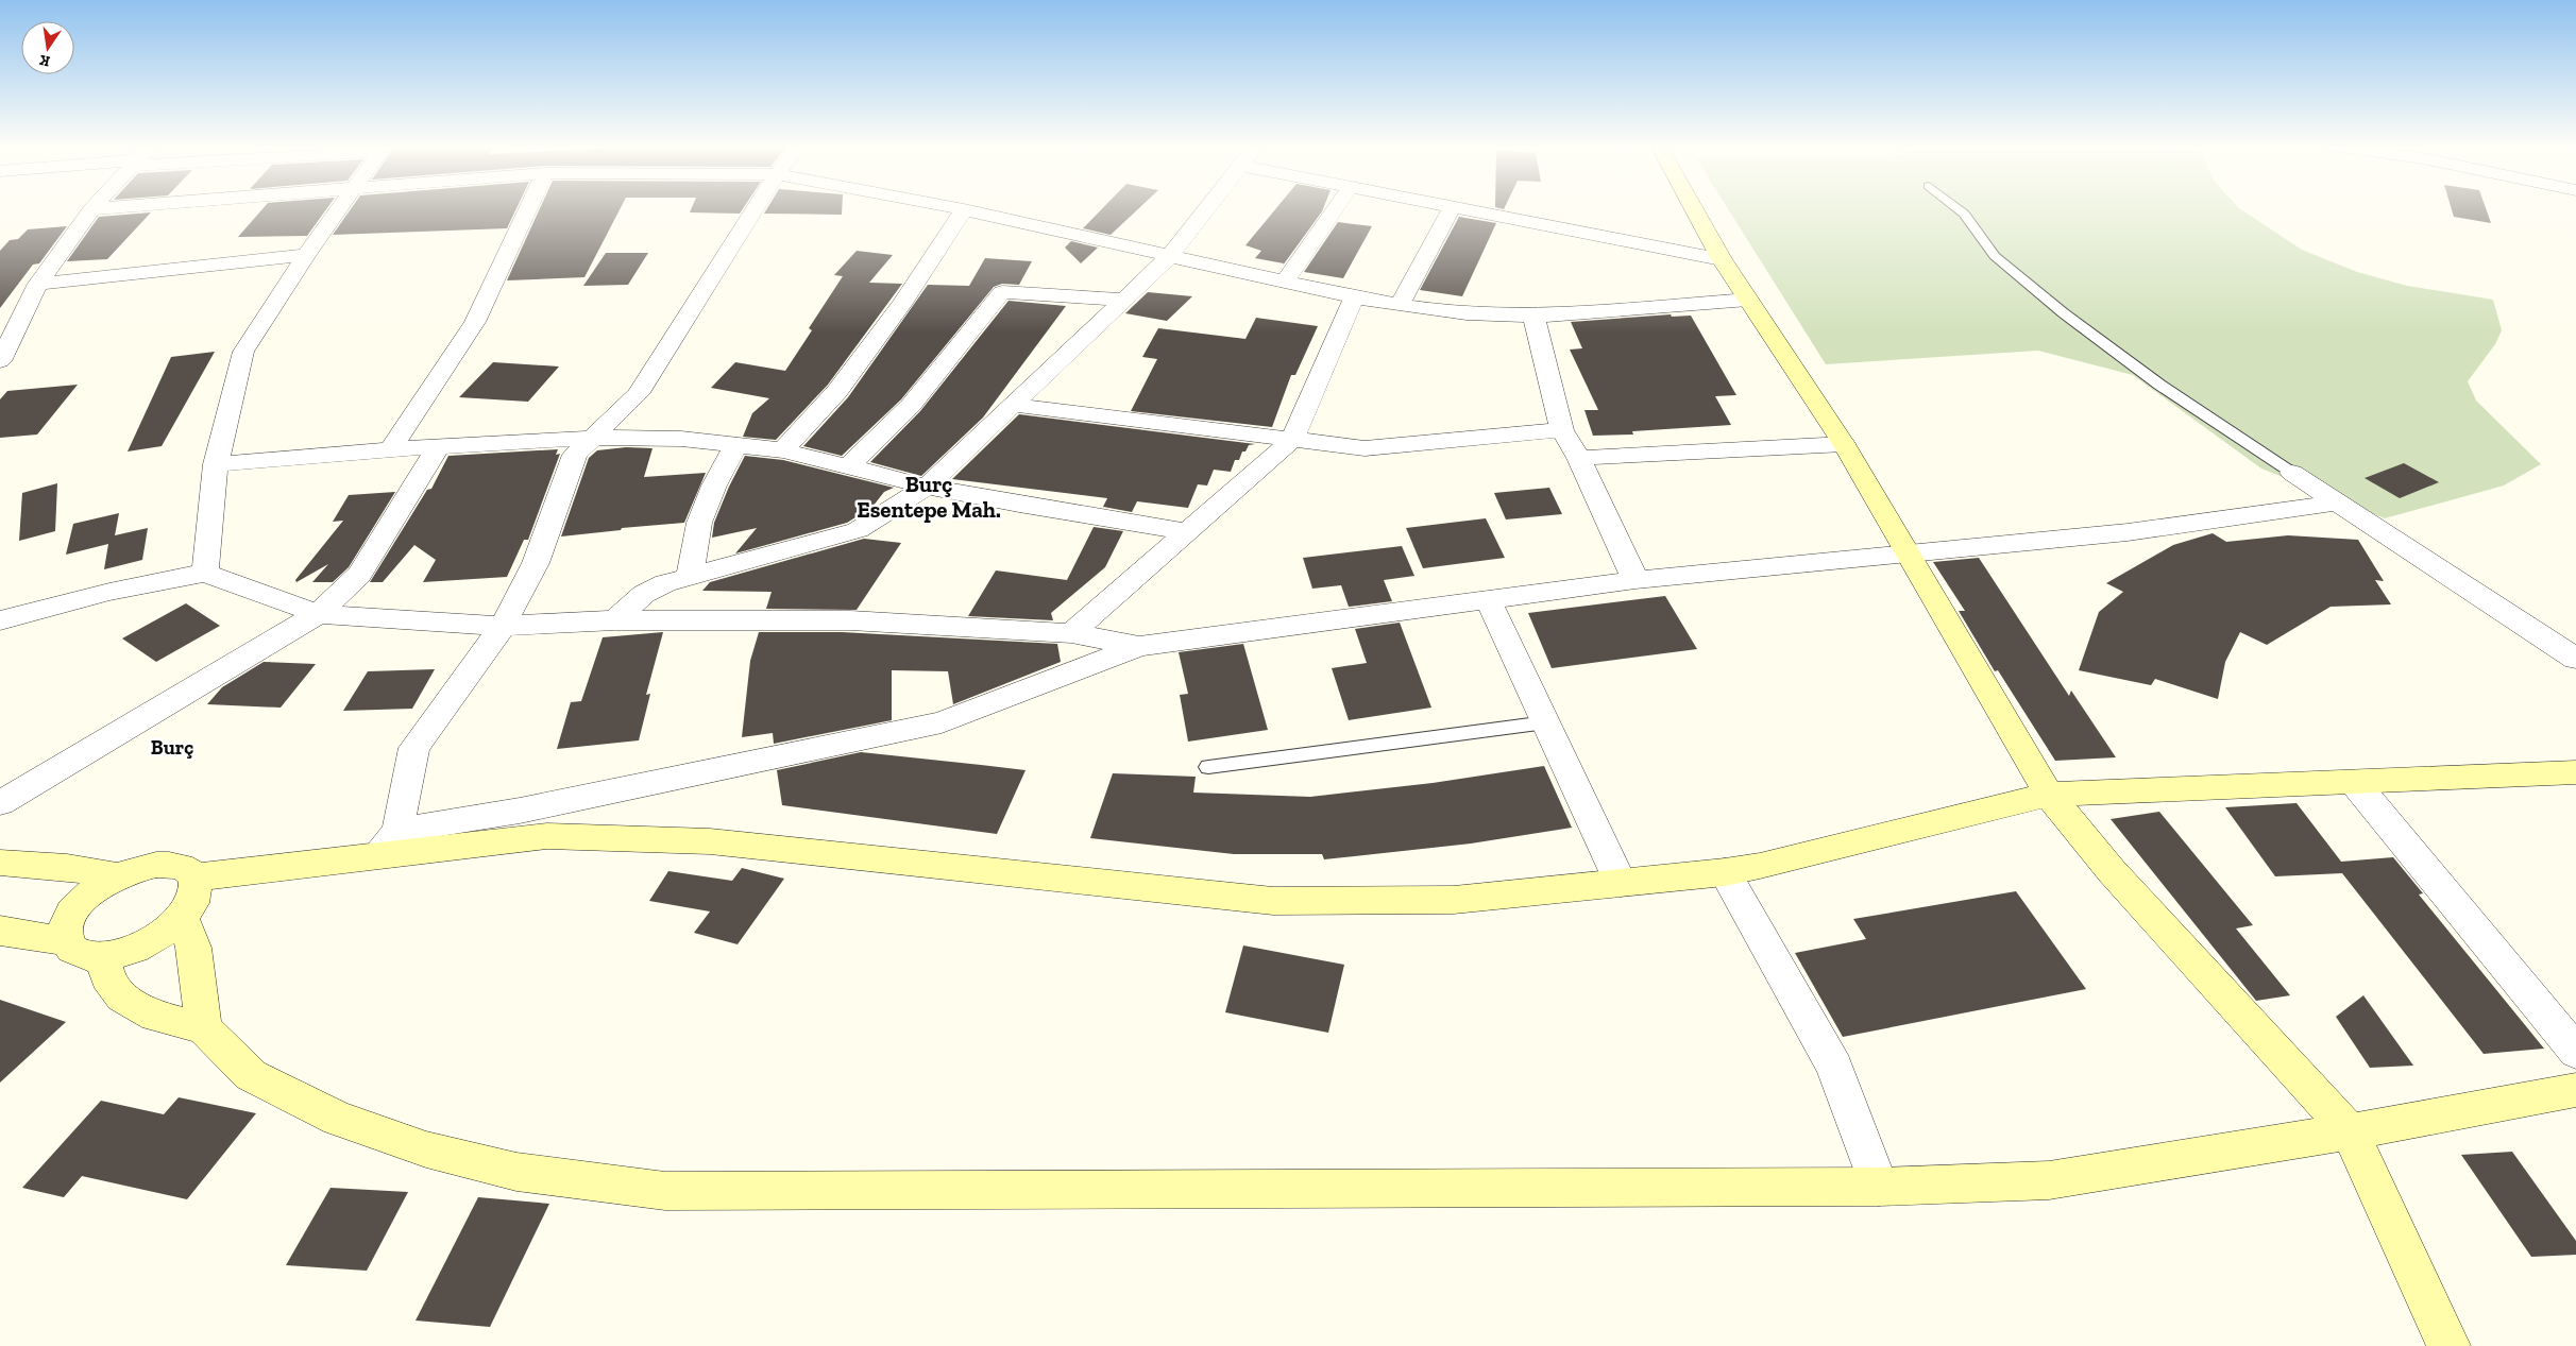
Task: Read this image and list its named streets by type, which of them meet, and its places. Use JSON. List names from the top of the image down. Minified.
{"districts":["Burç Esentepe Mah.","Burç"],"north":"bottom"}
